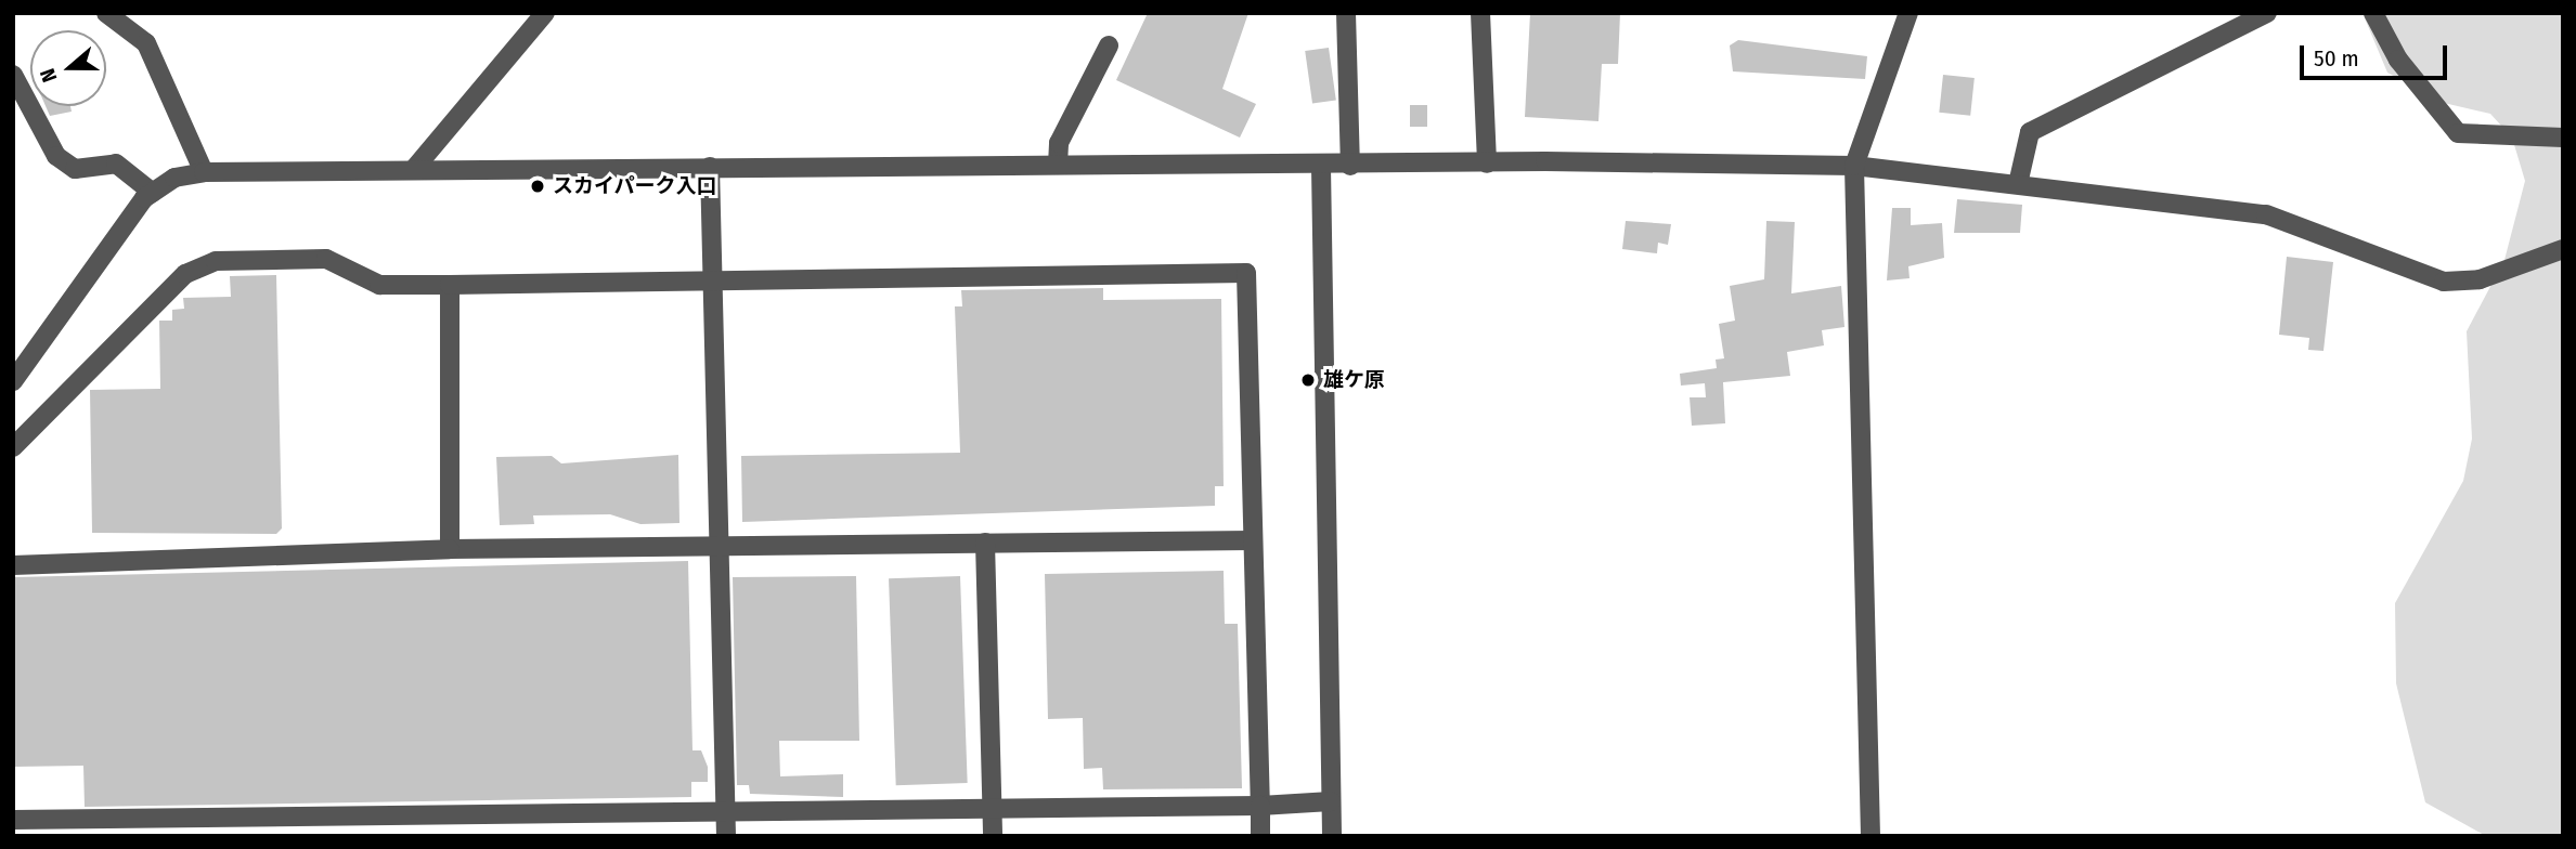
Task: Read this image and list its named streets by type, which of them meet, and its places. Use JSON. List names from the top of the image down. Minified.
{"places":["スカイパーク入口","雄ケ原"],"scale_bar":"50 m","north":"left"}
